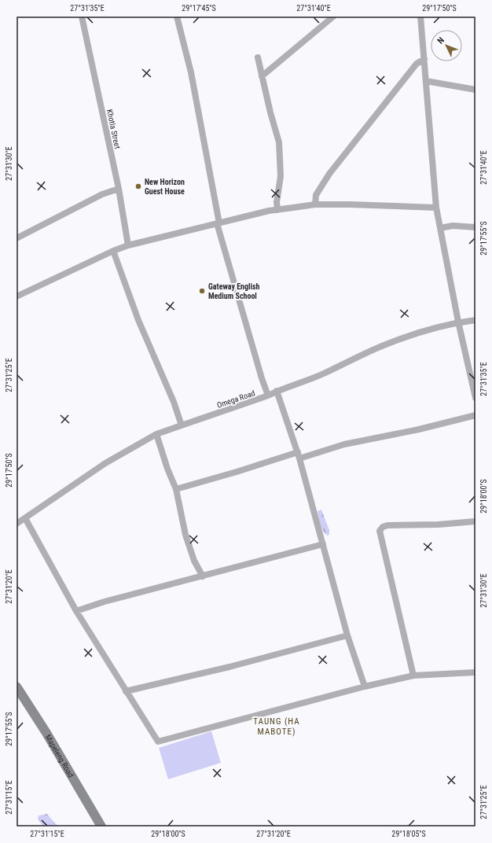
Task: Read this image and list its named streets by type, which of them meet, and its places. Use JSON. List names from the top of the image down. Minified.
{"streets":{"street":["Khotla Street","Omega Road","Mapeleng Road"]},"districts":["TAUNG (HA MABOTE)"],"places":["New Horizon Guest House","Gateway English Medium School"],"north":"top left","coordinates":["27°31'35\"E","29°17'45\"S","27°31'40\"E","29°17'50\"S","27°31'30\"E","29°17'55\"S","27°31'25\"E","29°18'00\"S","27°31'20\"E","27°31'15\"E","29°18'05\"S"]}
